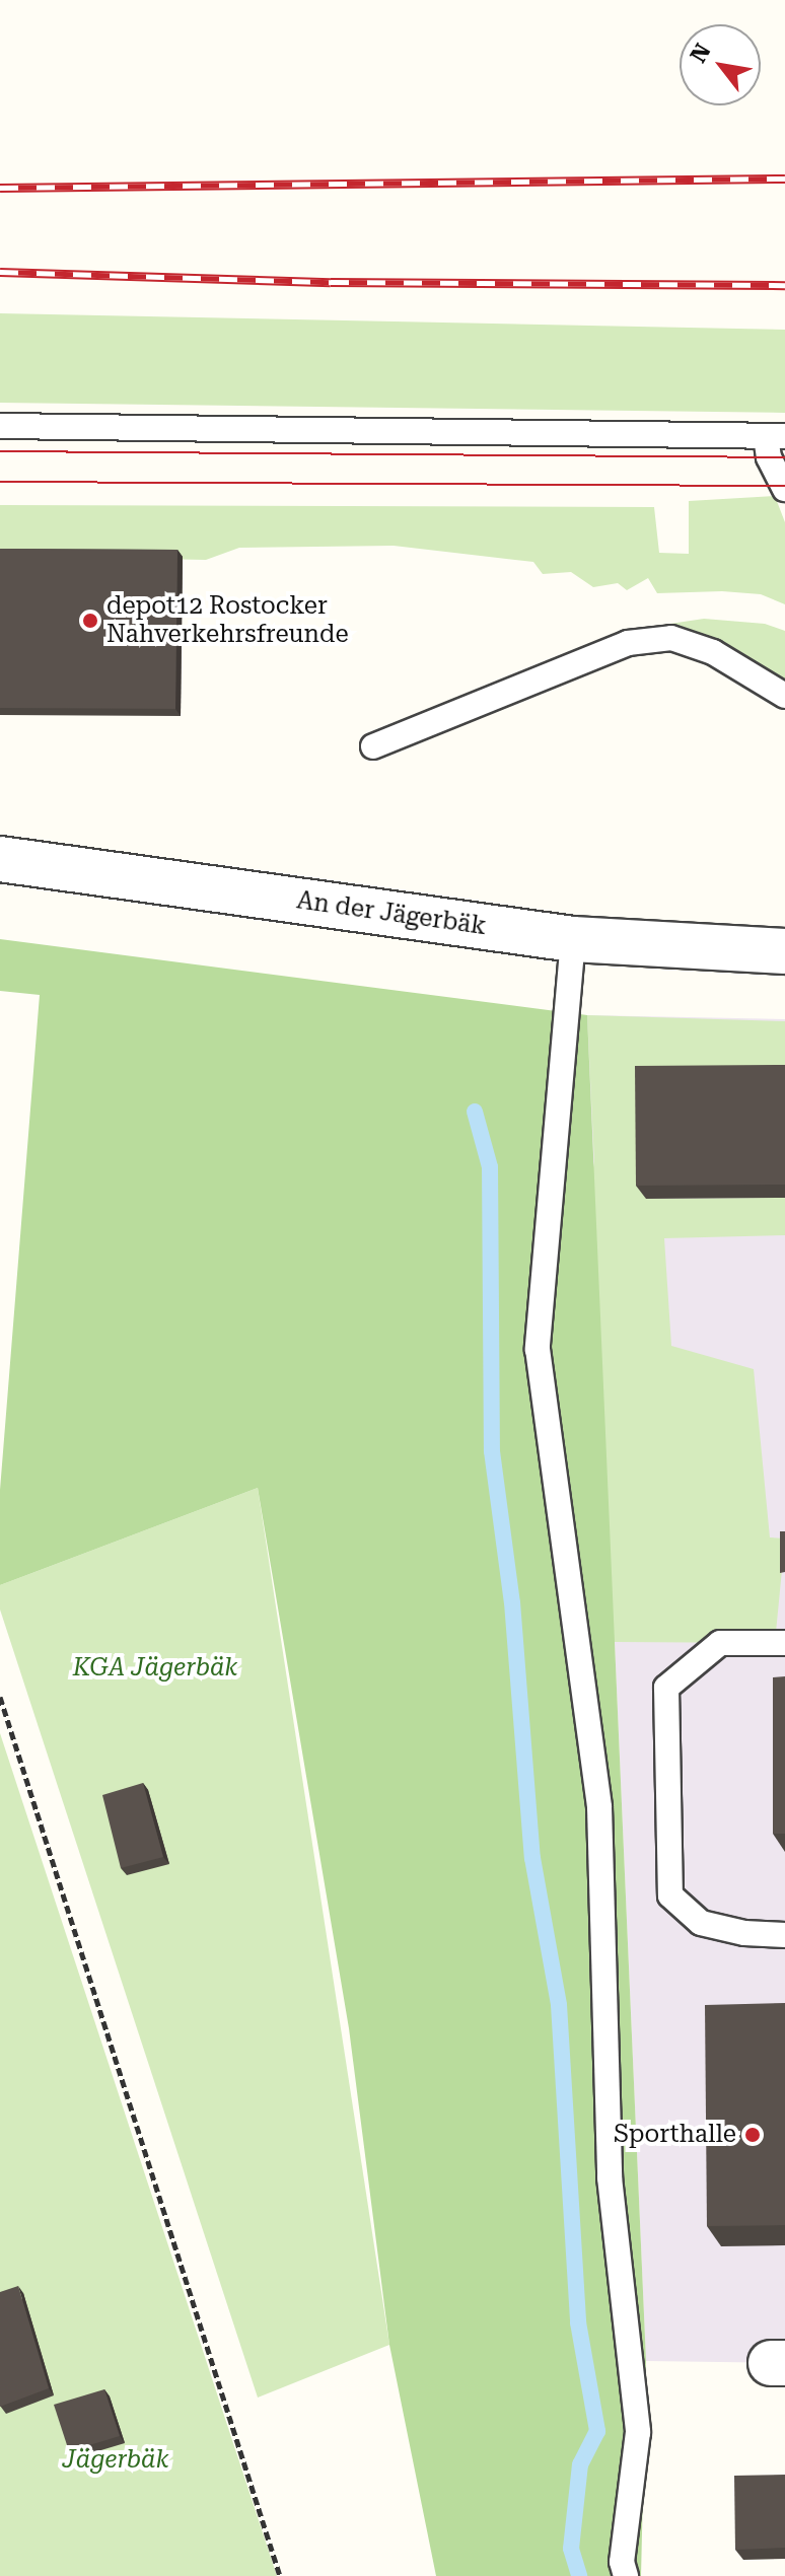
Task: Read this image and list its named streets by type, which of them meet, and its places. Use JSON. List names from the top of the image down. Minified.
{"streets":{"street":["An der Jägerbäk"]},"parks":["KGA Jägerbäk","Jägerbäk"],"places":["depot12 Rostocker Nahverkehrsfreunde","Sporthalle"],"north":"top left"}
